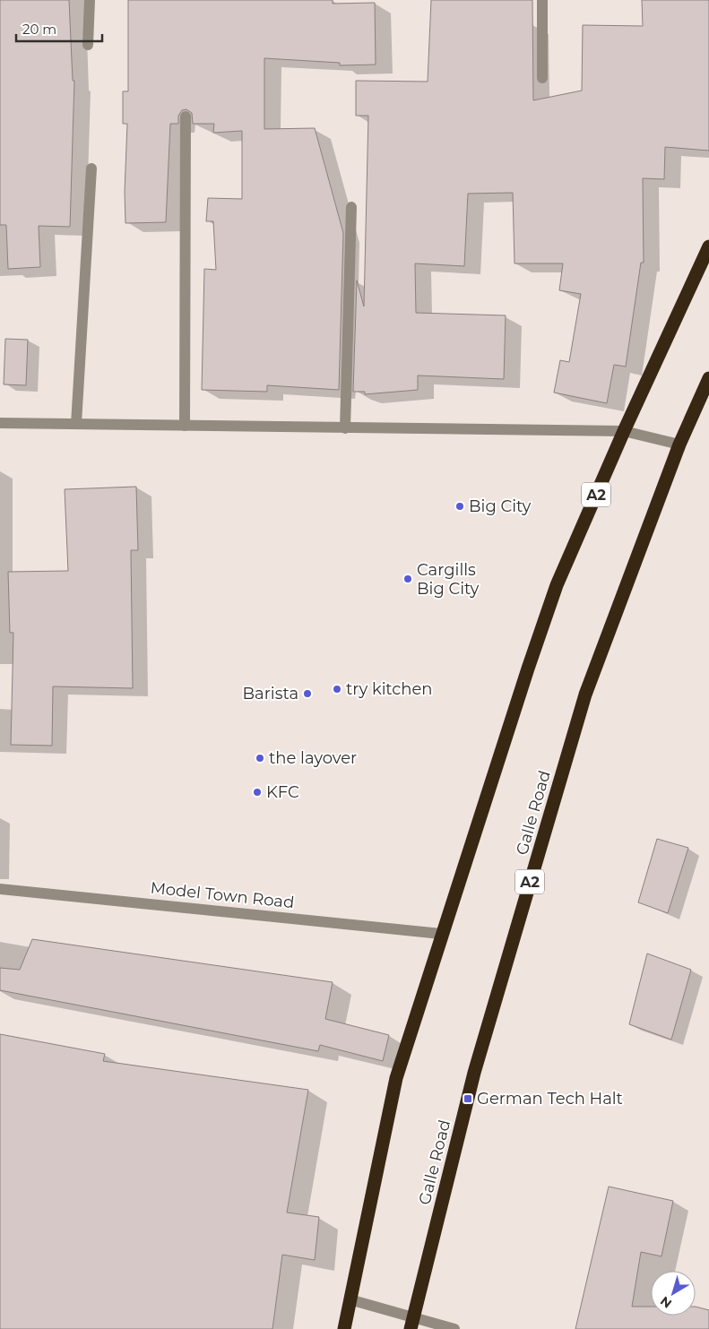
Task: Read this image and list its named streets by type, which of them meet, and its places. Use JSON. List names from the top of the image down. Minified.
{"streets":{"highway":["A2","Galle Road"],"street":["Model Town Road"]},"crossings":[["A2","Galle Road"],["A2","Model Town Road"]],"places":{"other":["Big City","Cargills Big City","try kitchen","Barista","the layover","KFC"],"transit":["German Tech Halt"]},"scale_bar":"20 m","north":"bottom left"}
